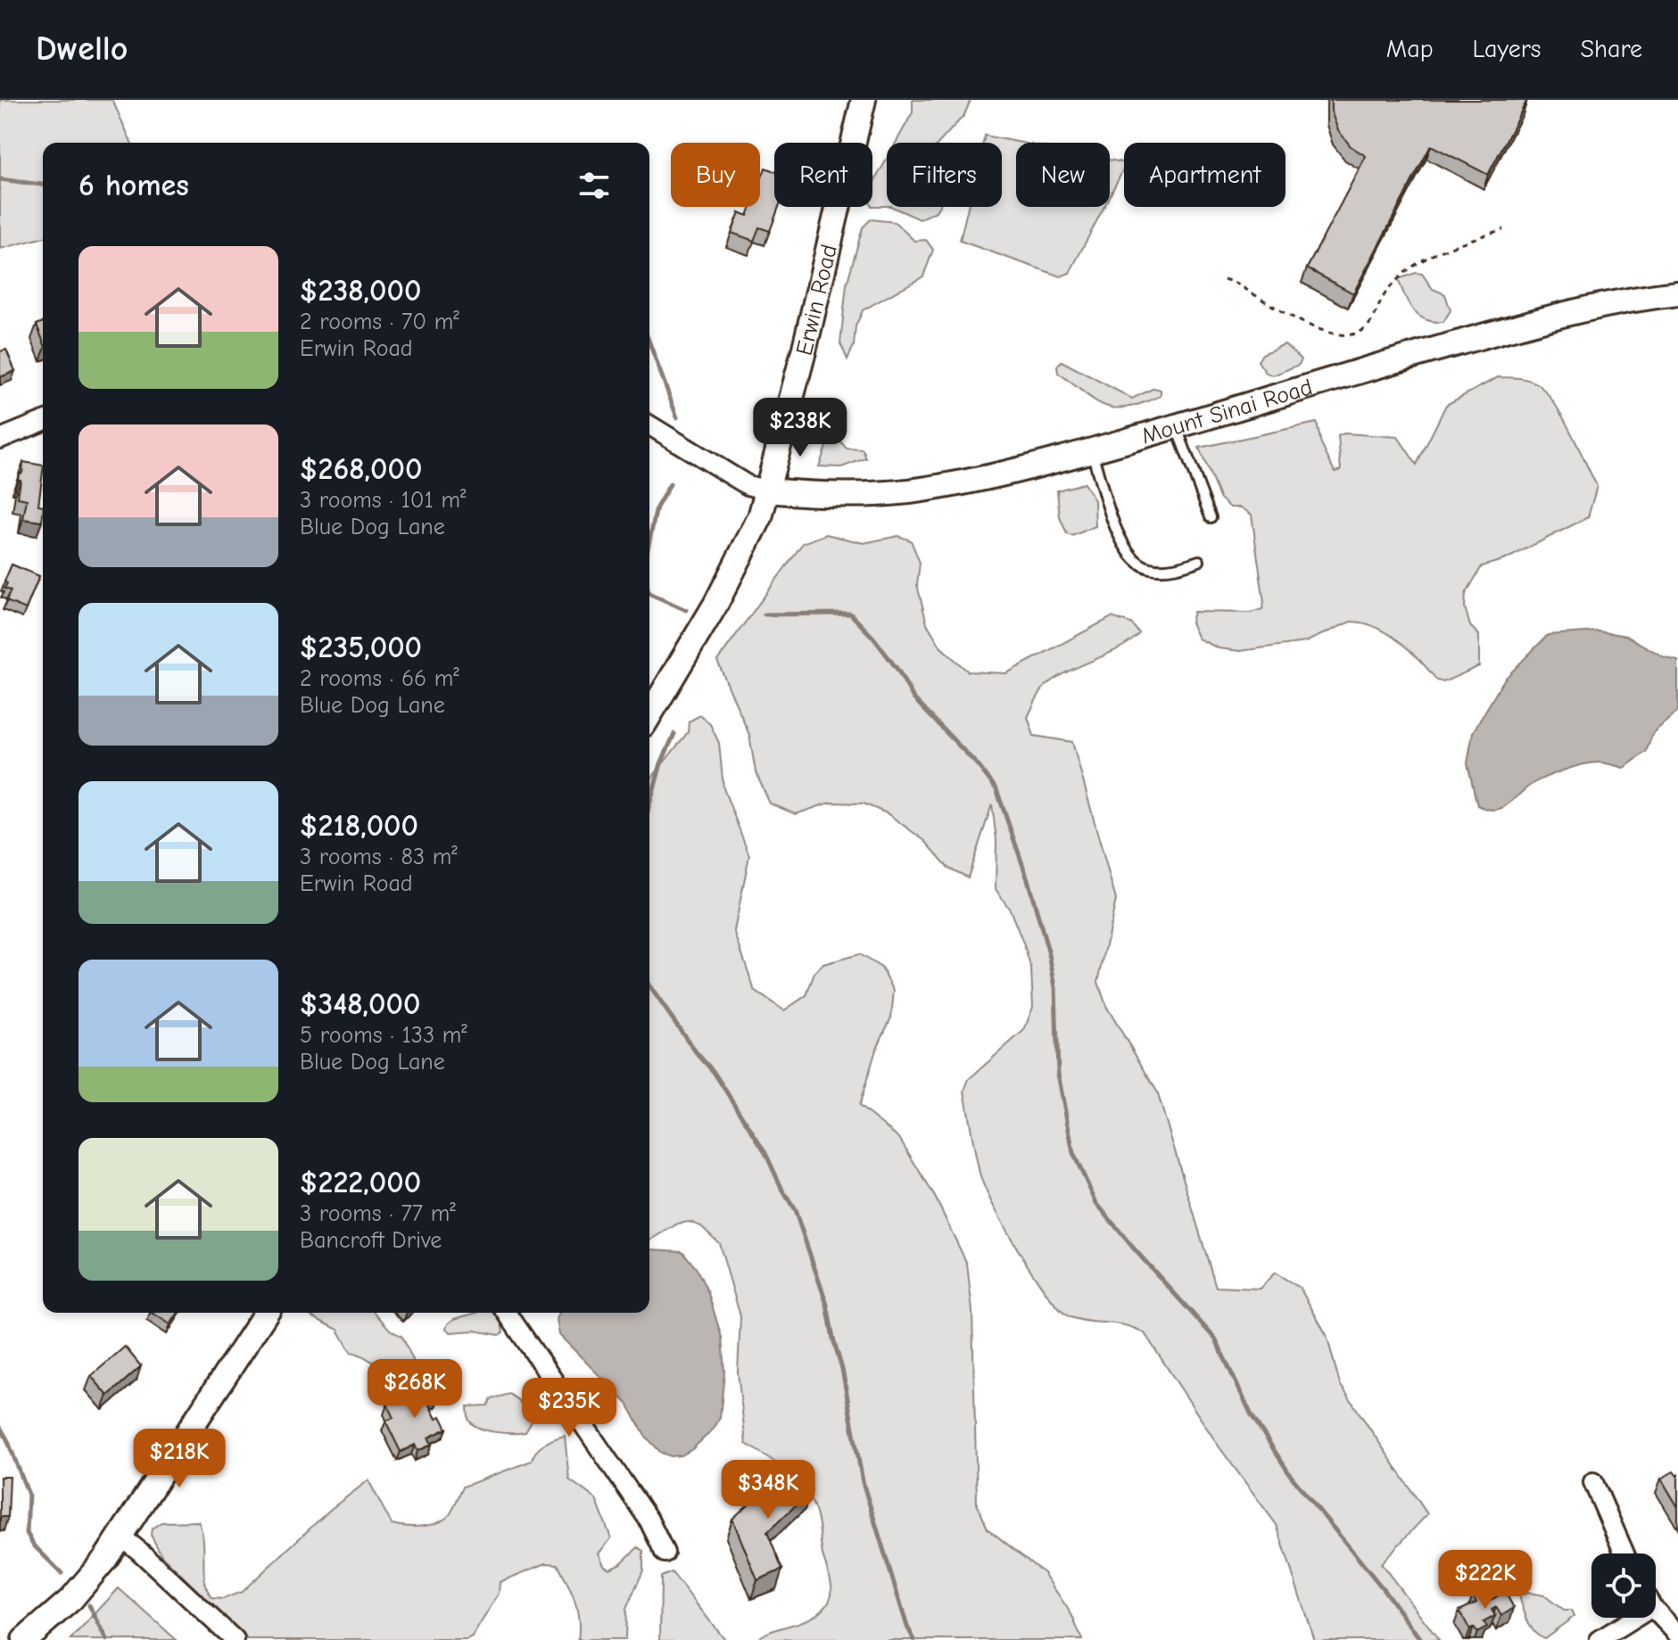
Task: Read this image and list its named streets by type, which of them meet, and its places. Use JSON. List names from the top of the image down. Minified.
{"streets":{"main road":["Erwin Road","Mount Sinai Road"]},"crossings":[["Erwin Road","Mount Sinai Road"]],"page":{"header":"Dwello","nav":["Map","Layers","Share"],"chip":["Buy","Rent","Filters","New","Apartment"],"heading":"6 homes","list":[{"name":"$238,000","note":"2 rooms · 70 m² · Erwin Road"},{"name":"$268,000","note":"3 rooms · 101 m² · Blue Dog Lane"},{"name":"$235,000","note":"2 rooms · 66 m² · Blue Dog Lane"},{"name":"$218,000","note":"3 rooms · 83 m² · Erwin Road"},{"name":"$348,000","note":"5 rooms · 133 m² · Blue Dog Lane"},{"name":"$222,000","note":"3 rooms · 77 m² · Bancroft Drive"}],"price":["$238K","$268K","$235K","$218K","$348K","$222K"]}}
